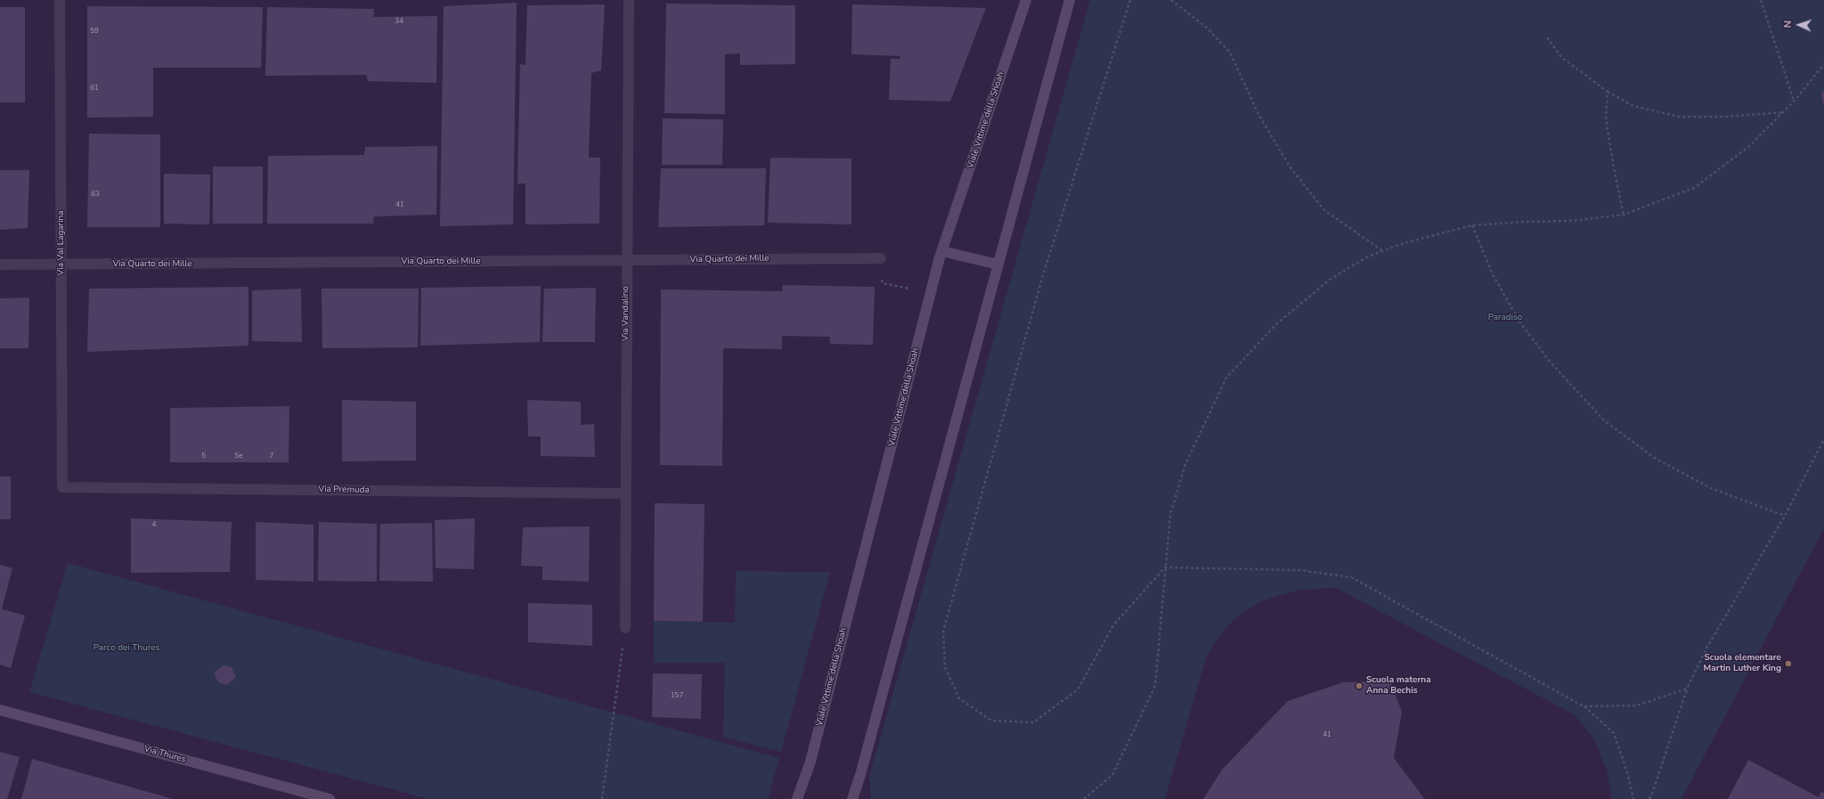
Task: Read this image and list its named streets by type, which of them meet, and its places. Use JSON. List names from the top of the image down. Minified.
{"streets":{"street":["Viale Vittime della Shoah","Via Val Lagarina","Via Quarto dei Mille","Via Vandalino","Via Premuda","Via Thures"]},"crossings":[["Via Val Lagarina","Via Quarto dei Mille"],["Via Val Lagarina","Via Premuda"],["Via Quarto dei Mille","Via Vandalino"],["Via Vandalino","Via Premuda"]],"parks":["Paradiso","Parco dei Thures"],"places":["Scuola elementare Martin Luther King","Scuola materna Anna Bechis"],"house_numbers":["34","59","61","63","41","5","5e","7","4","157","41"],"north":"left"}
